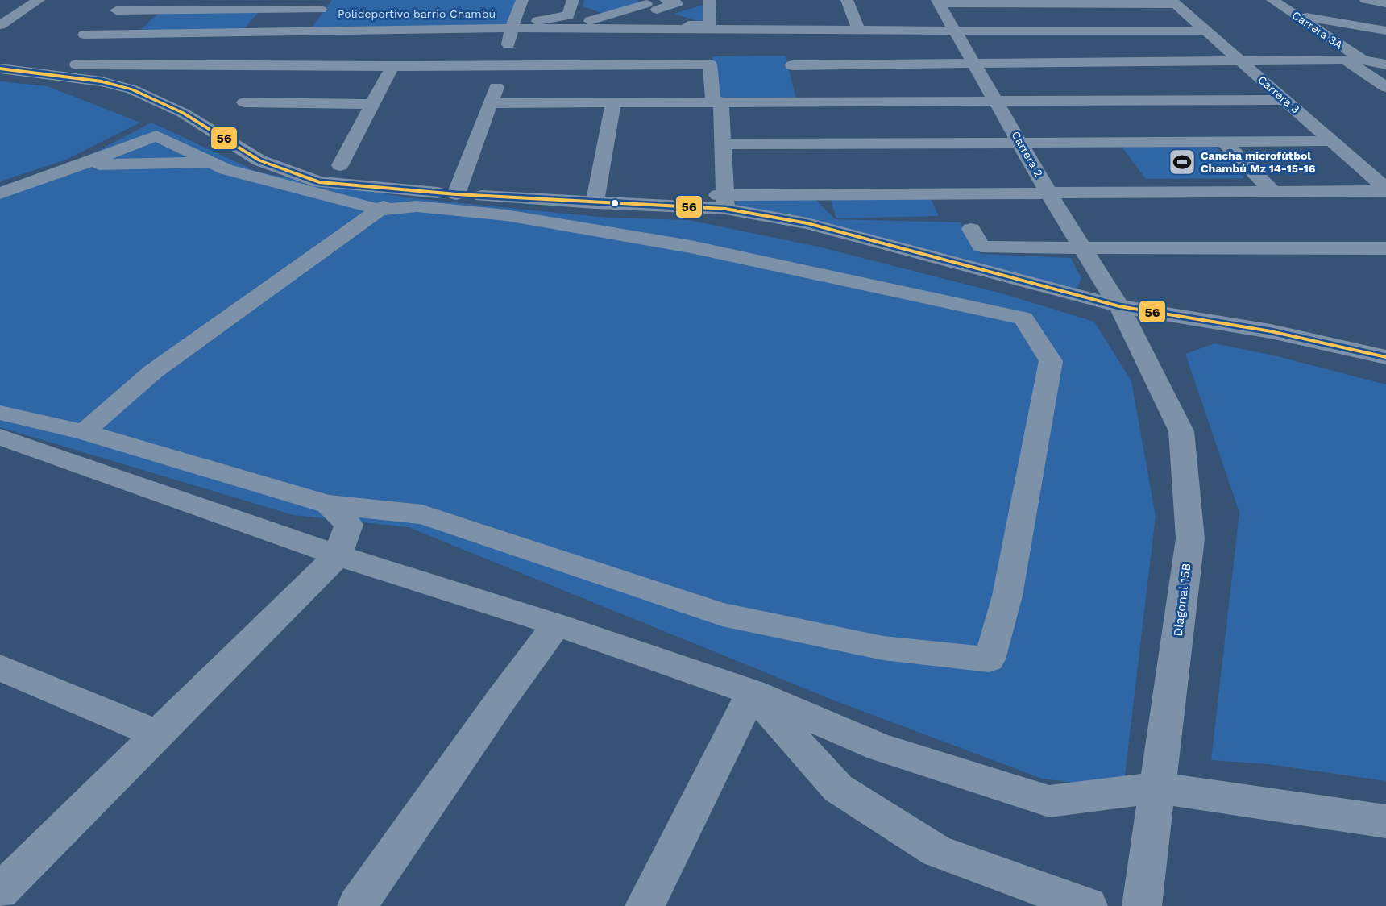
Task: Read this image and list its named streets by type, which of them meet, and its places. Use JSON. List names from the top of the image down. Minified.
{"streets":{"street":["Carrera 3A","Carrera 3","Carrera 2","Diagonal 15B"]},"crossings":[["Carrera 2","Diagonal 15B"]],"parks":["Polideportivo barrio Chambú"],"places":{"sports":["Cancha microfútbol Chambú Mz 14-15-16"]},"lines":["transit line 56"]}
